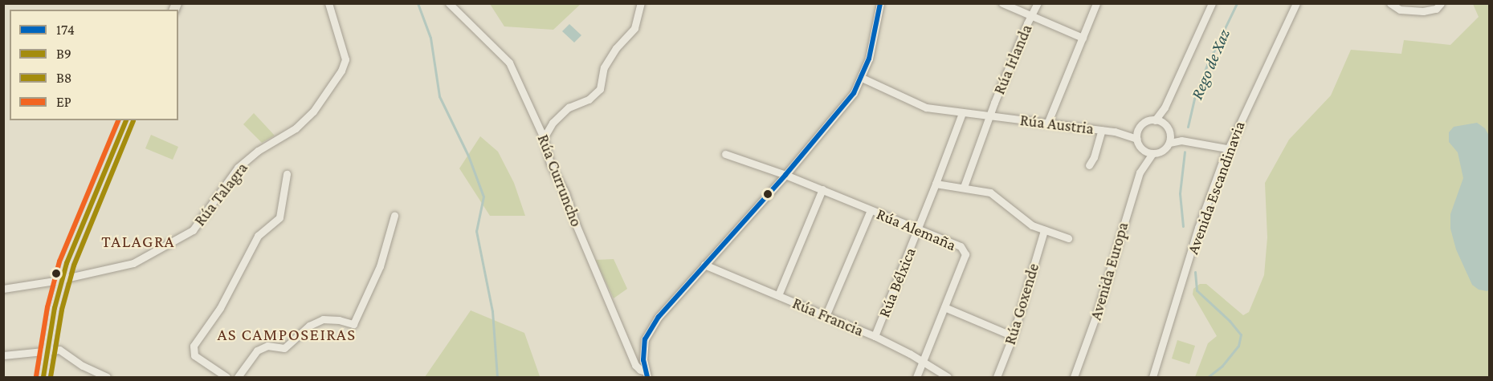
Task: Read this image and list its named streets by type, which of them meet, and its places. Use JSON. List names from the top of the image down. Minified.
{"streets":{"street":["Rúa Irlanda","Rúa Austria","Rúa Curruncho","Avenida Escandinavia","Rúa Talagra","Rúa Alemaña","Avenida Europa","Rúa Bélxica","Rúa Goxende","Rúa Francia"]},"crossings":[["Rúa Irlanda","Rúa Austria"],["Rúa Austria","Avenida Europa"],["Rúa Alemaña","Rúa Bélxica"],["Rúa Alemaña","Rúa Francia"],["Rúa Bélxica","Rúa Francia"]],"districts":["TALAGRA","AS CAMPOSEIRAS"],"water":["Rego de Xaz"],"lines":["transit line 174","transit line B9","transit line EP","transit line B8"],"legend":["174","B9","B8","EP"]}
